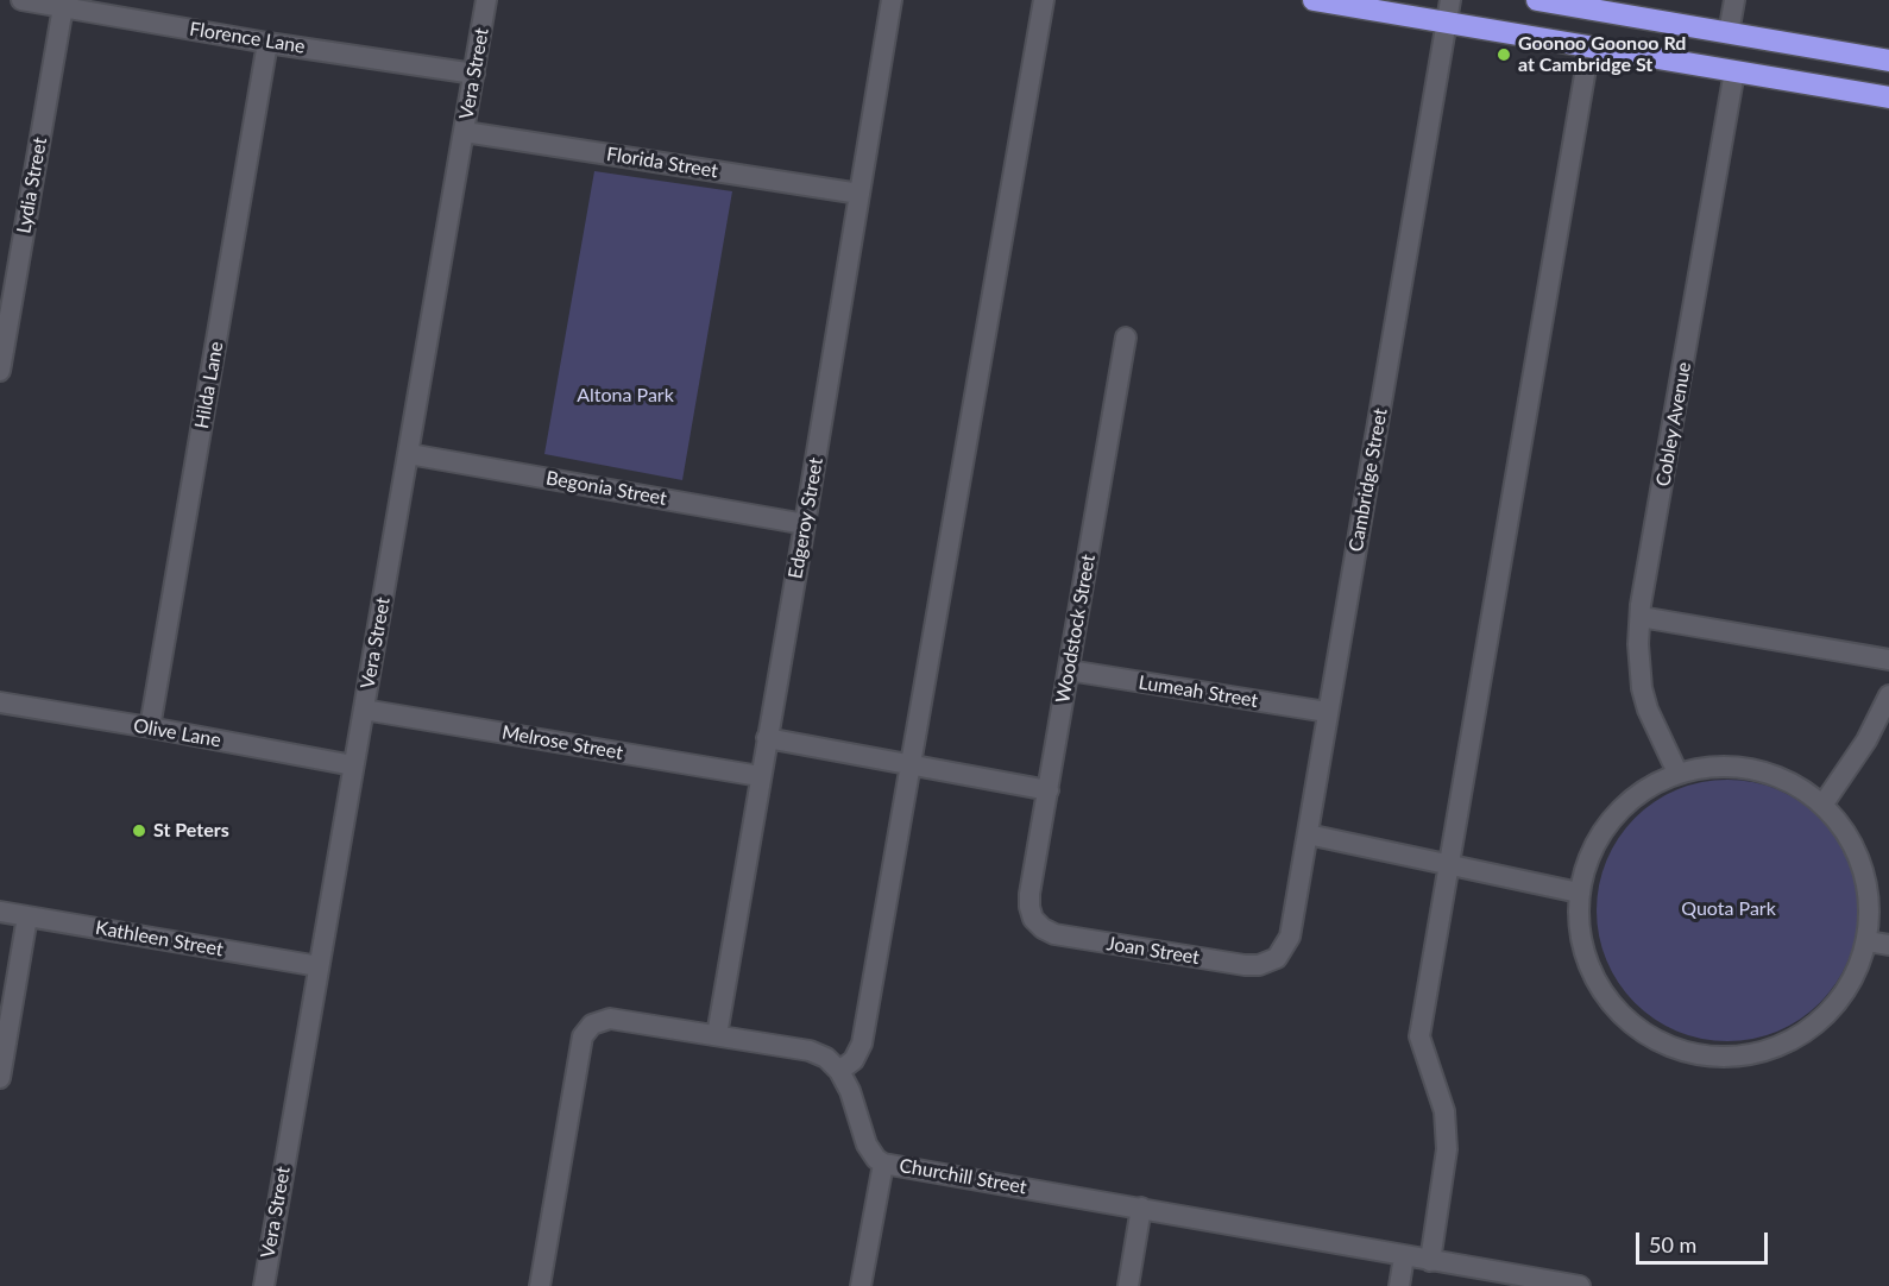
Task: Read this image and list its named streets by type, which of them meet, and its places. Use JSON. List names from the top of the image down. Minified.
{"streets":{"street":["Florence Lane","Vera Street","Florida Street","Lydia Street","Hilda Lane","Cobley Avenue","Cambridge Street","Begonia Street","Edgeroy Street","Woodstock Street","Lumeah Street","Olive Lane","Melrose Street","Kathleen Street","Joan Street","Churchill Street"]},"crossings":[["Florence Lane","Vera Street"],["Florence Lane","Lydia Street"],["Florence Lane","Hilda Lane"],["Vera Street","Florida Street"],["Vera Street","Begonia Street"],["Vera Street","Olive Lane"],["Vera Street","Melrose Street"],["Vera Street","Kathleen Street"],["Florida Street","Edgeroy Street"],["Hilda Lane","Olive Lane"],["Cambridge Street","Lumeah Street"],["Cambridge Street","Joan Street"],["Begonia Street","Edgeroy Street"],["Edgeroy Street","Melrose Street"],["Woodstock Street","Lumeah Street"],["Woodstock Street","Joan Street"]],"parks":["Altona Park","Quota Park"],"places":["Goonoo Goonoo Rd at Cambridge St","St Peters"],"scale_bar":"50 m"}
